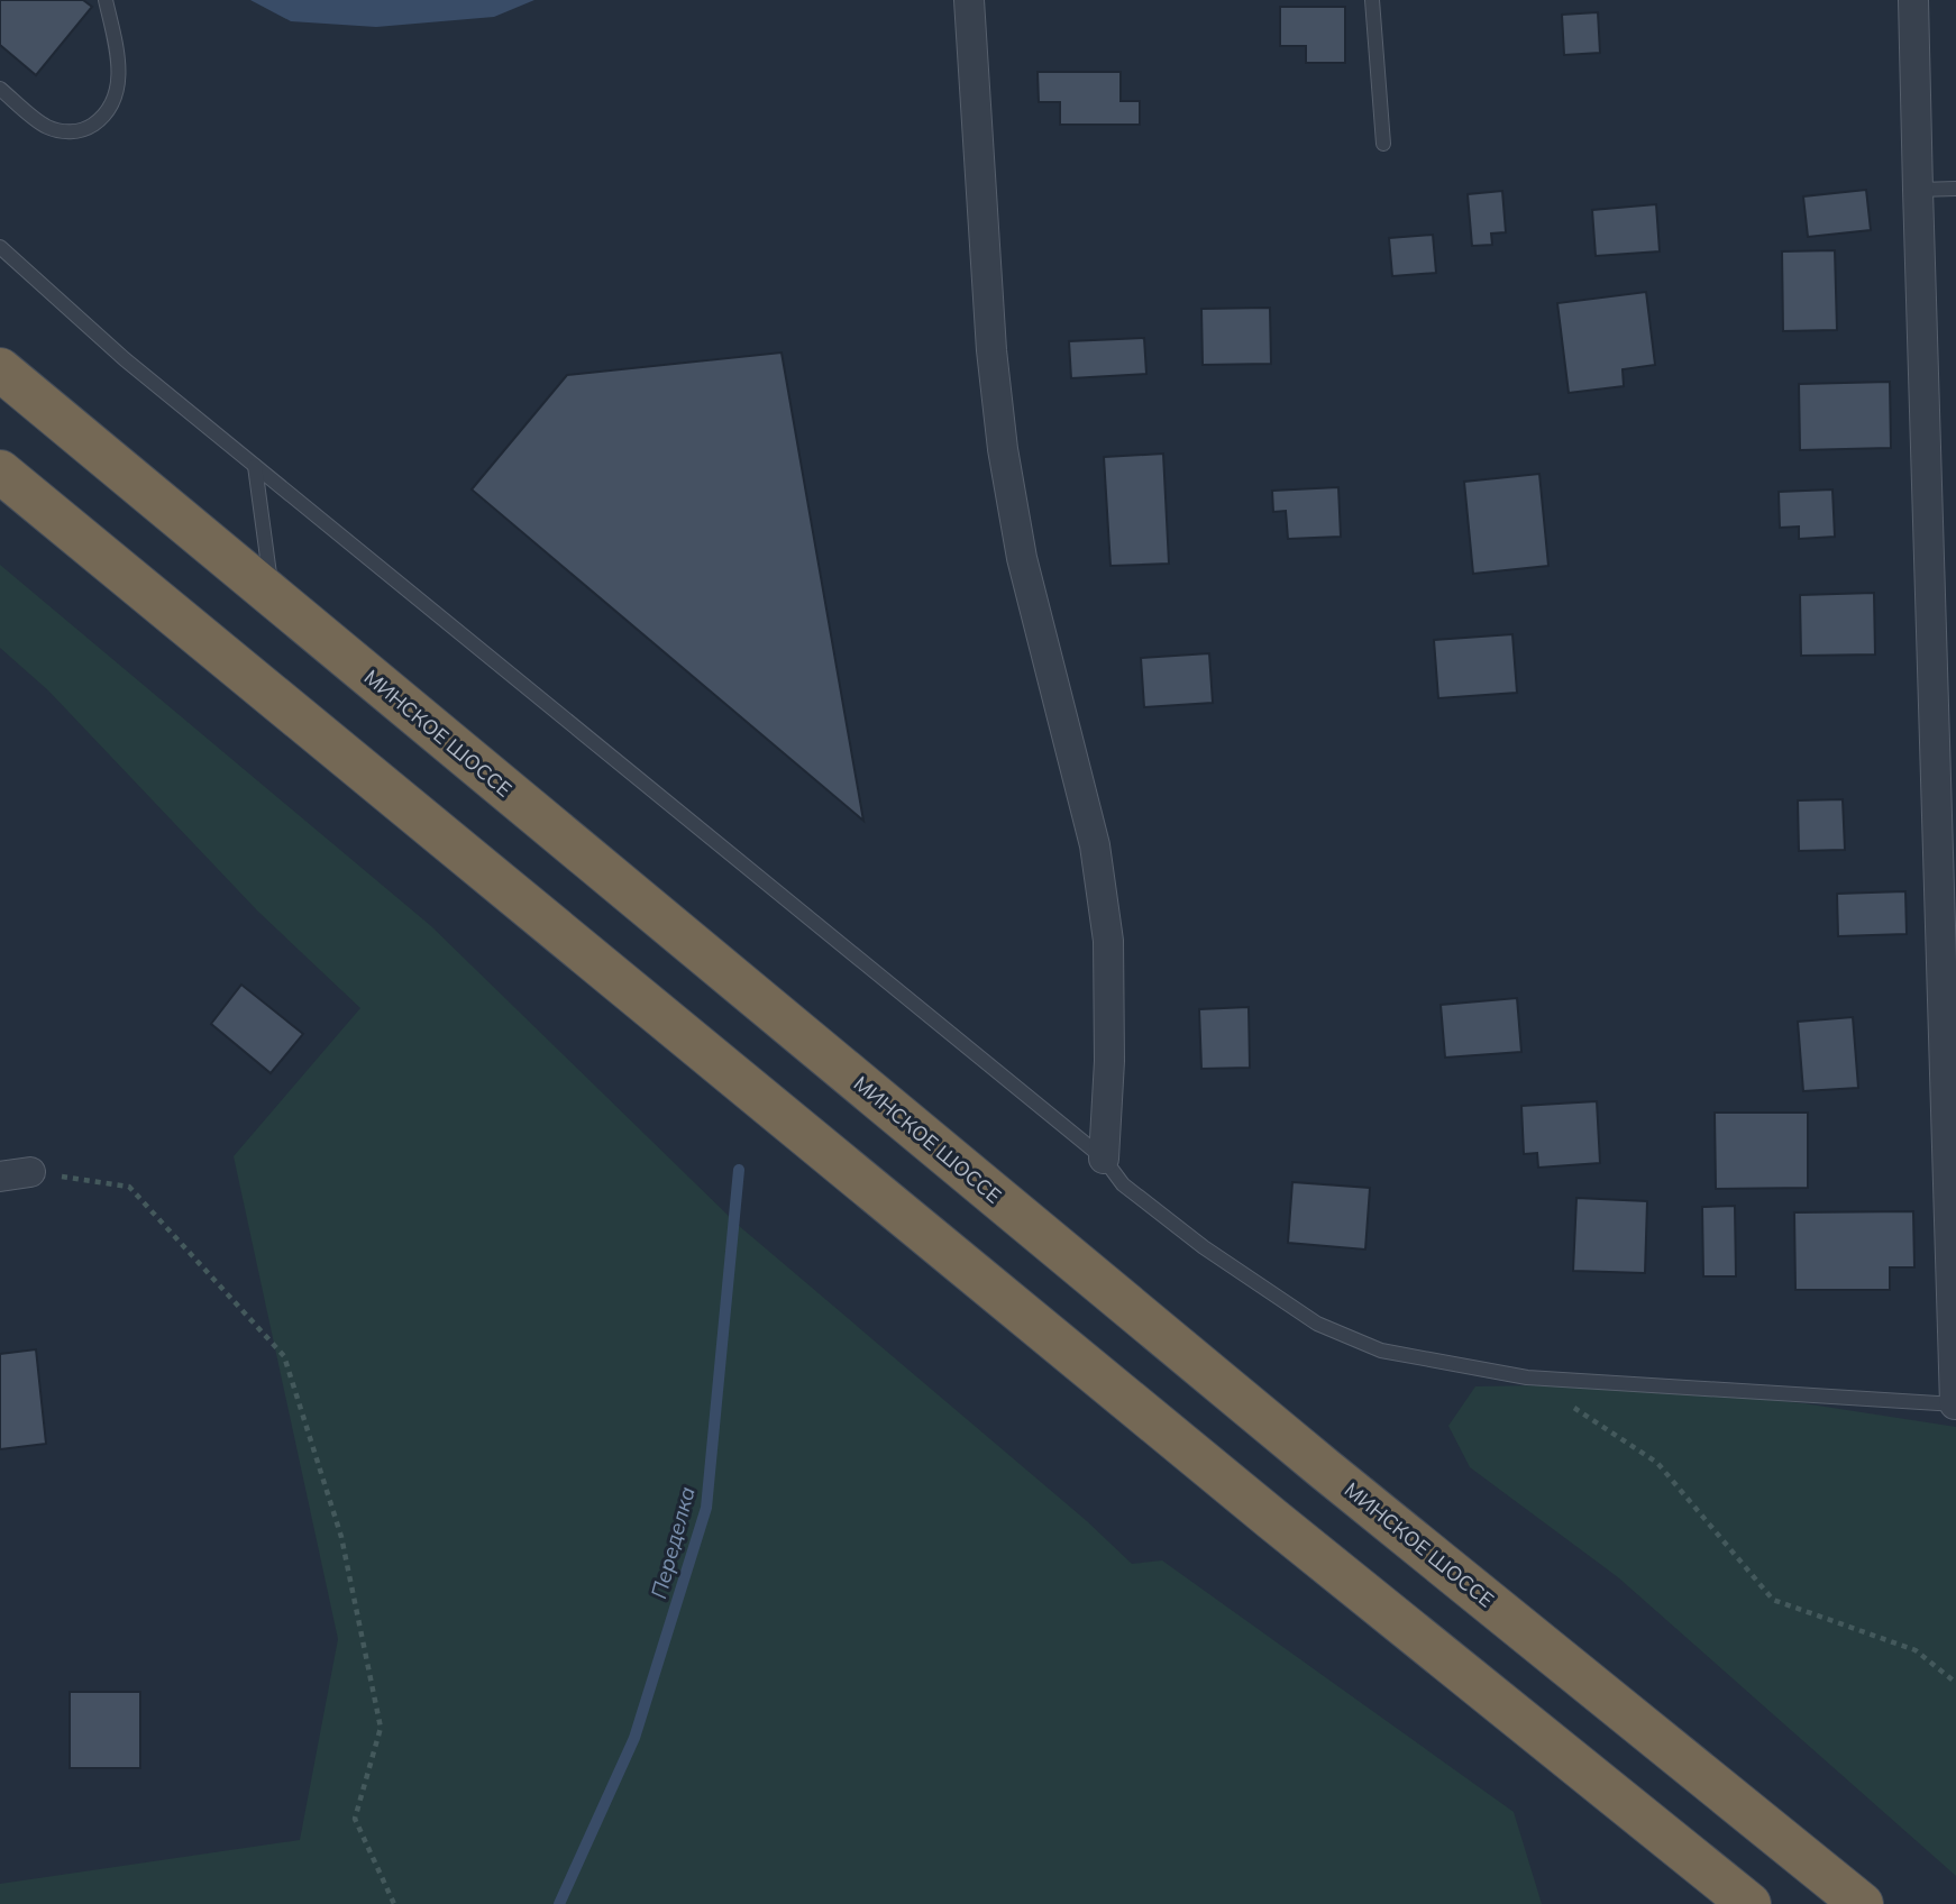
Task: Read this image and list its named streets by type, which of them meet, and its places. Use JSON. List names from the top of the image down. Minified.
{"streets":{"highway":["МИНСКОЕ ШОССЕ"]},"water":["Переделка"]}
